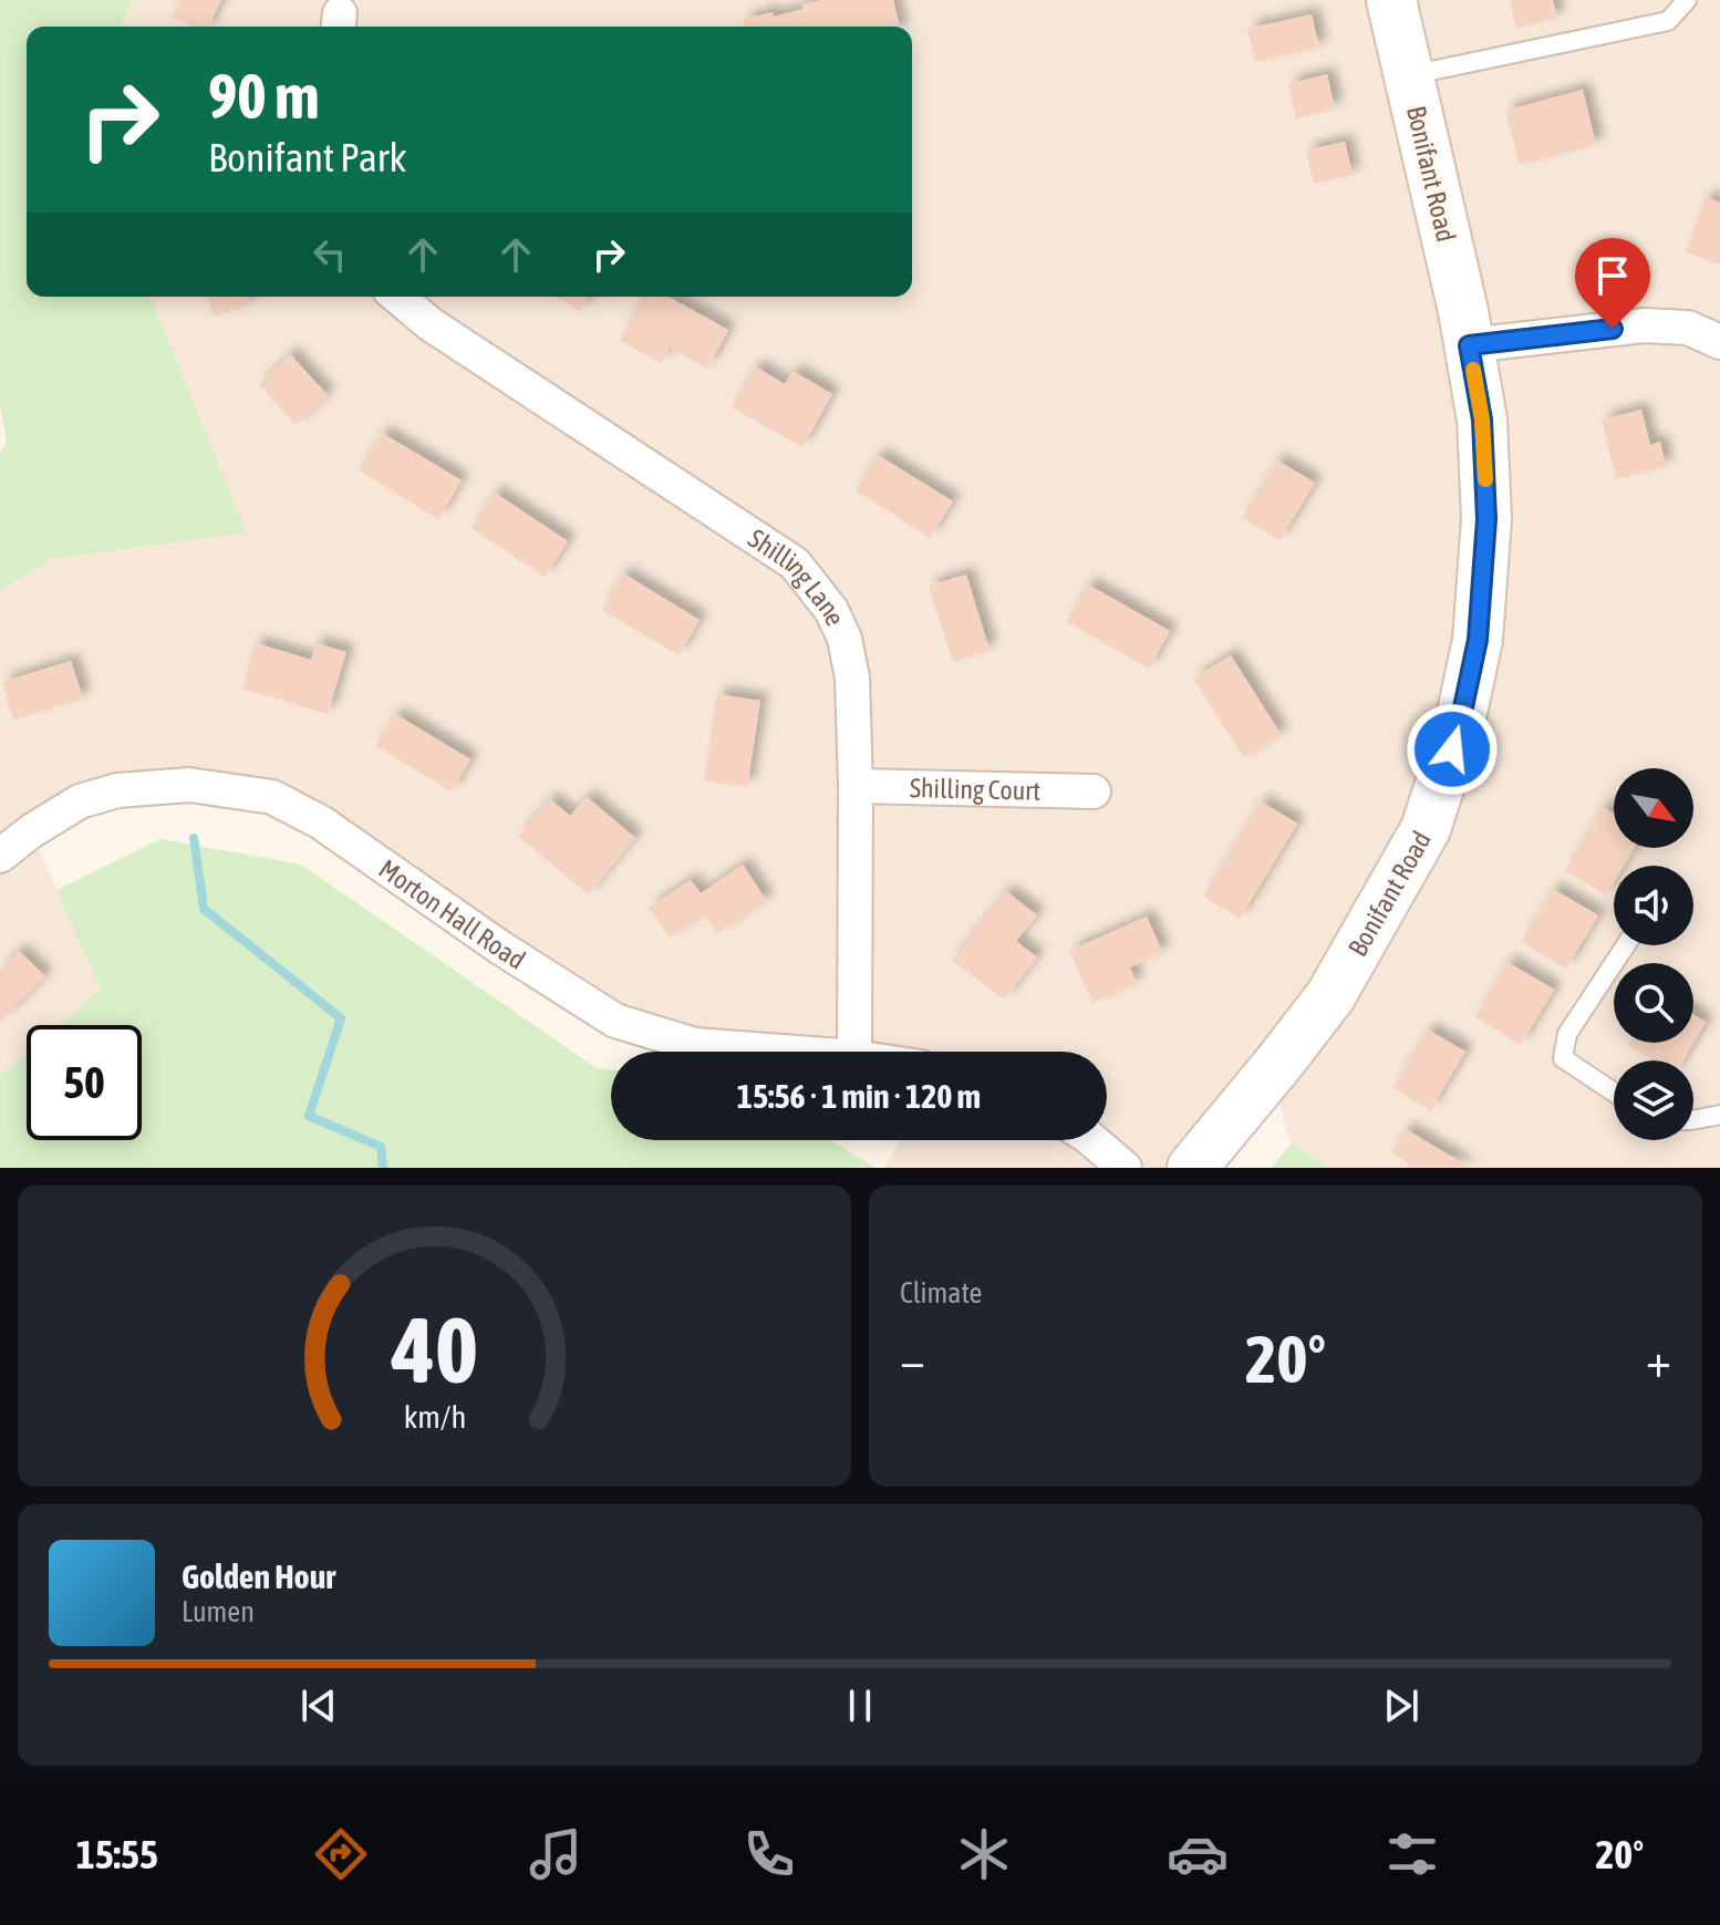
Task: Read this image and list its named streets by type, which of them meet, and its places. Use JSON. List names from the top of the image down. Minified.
{"streets":{"main road":["Bonifant Road"],"street":["Shilling Lane","Shilling Court","Morton Hall Road"]},"crossings":[["Shilling Lane","Shilling Court"]],"north":"bottom right","page":{"turn":["90 m","Bonifant Park"],"limit":"50","trip":"15:56 · 1 min · 120 m","tile":"Climate","heat":["−","20°","+"],"song":["Golden Hour","Lumen"],"tabs":["15:55","20°"],"gauge":["40","km/h"]}}
